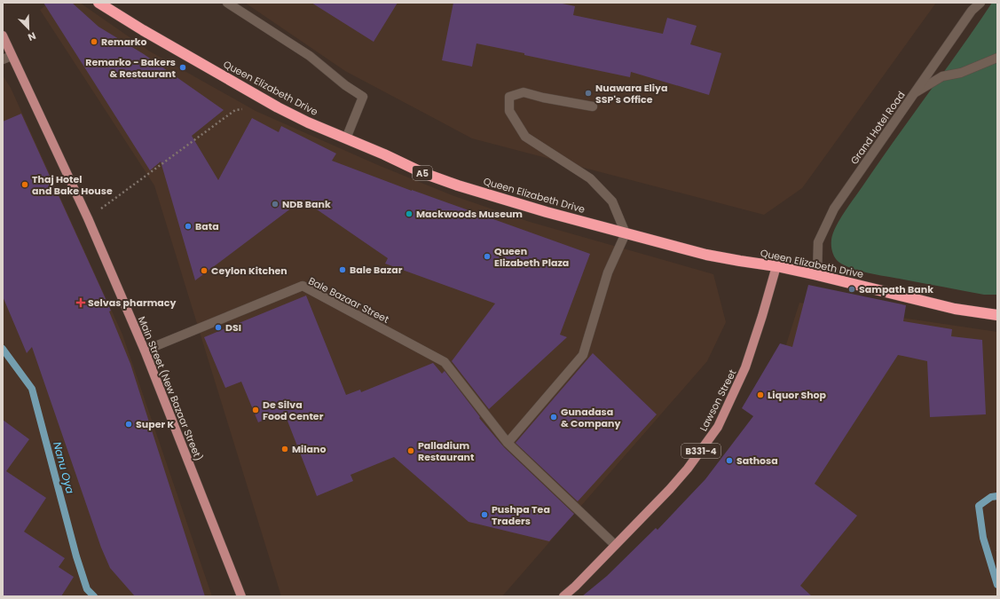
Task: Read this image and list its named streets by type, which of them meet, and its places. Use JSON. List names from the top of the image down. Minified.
{"streets":{"highway":["Queen Elizabeth Drive","A5"],"main road":["Main Street (New Bazaar Street)","Lawson Street","B331-4"],"street":["Grand Hotel Road","Bale Bazaar Street"]},"crossings":[["Queen Elizabeth Drive","Grand Hotel Road"],["Queen Elizabeth Drive","Lawson Street"],["Bale Bazaar Street","Main Street (New Bazaar Street)"]],"water":["Nanu Oya"],"places":{"other":["Remarko","Remarko - Bakers & Restaurant","Nuawara Eliya SSP's Office","Thaj Hotel and Bake House","NDB Bank","Mackwoods Museum","Bata","Queen Elizabeth Plaza","Bale Bazar","Ceylon Kitchen","Sampath Bank","DSI","Liquor Shop","De Silva Food Center","Gunadasa & Company","Super K","Milano","Palladium Restaurant","Sathosa","Pushpa Tea Traders"],"health":["Selvas pharmacy"]},"north":"bottom right"}
